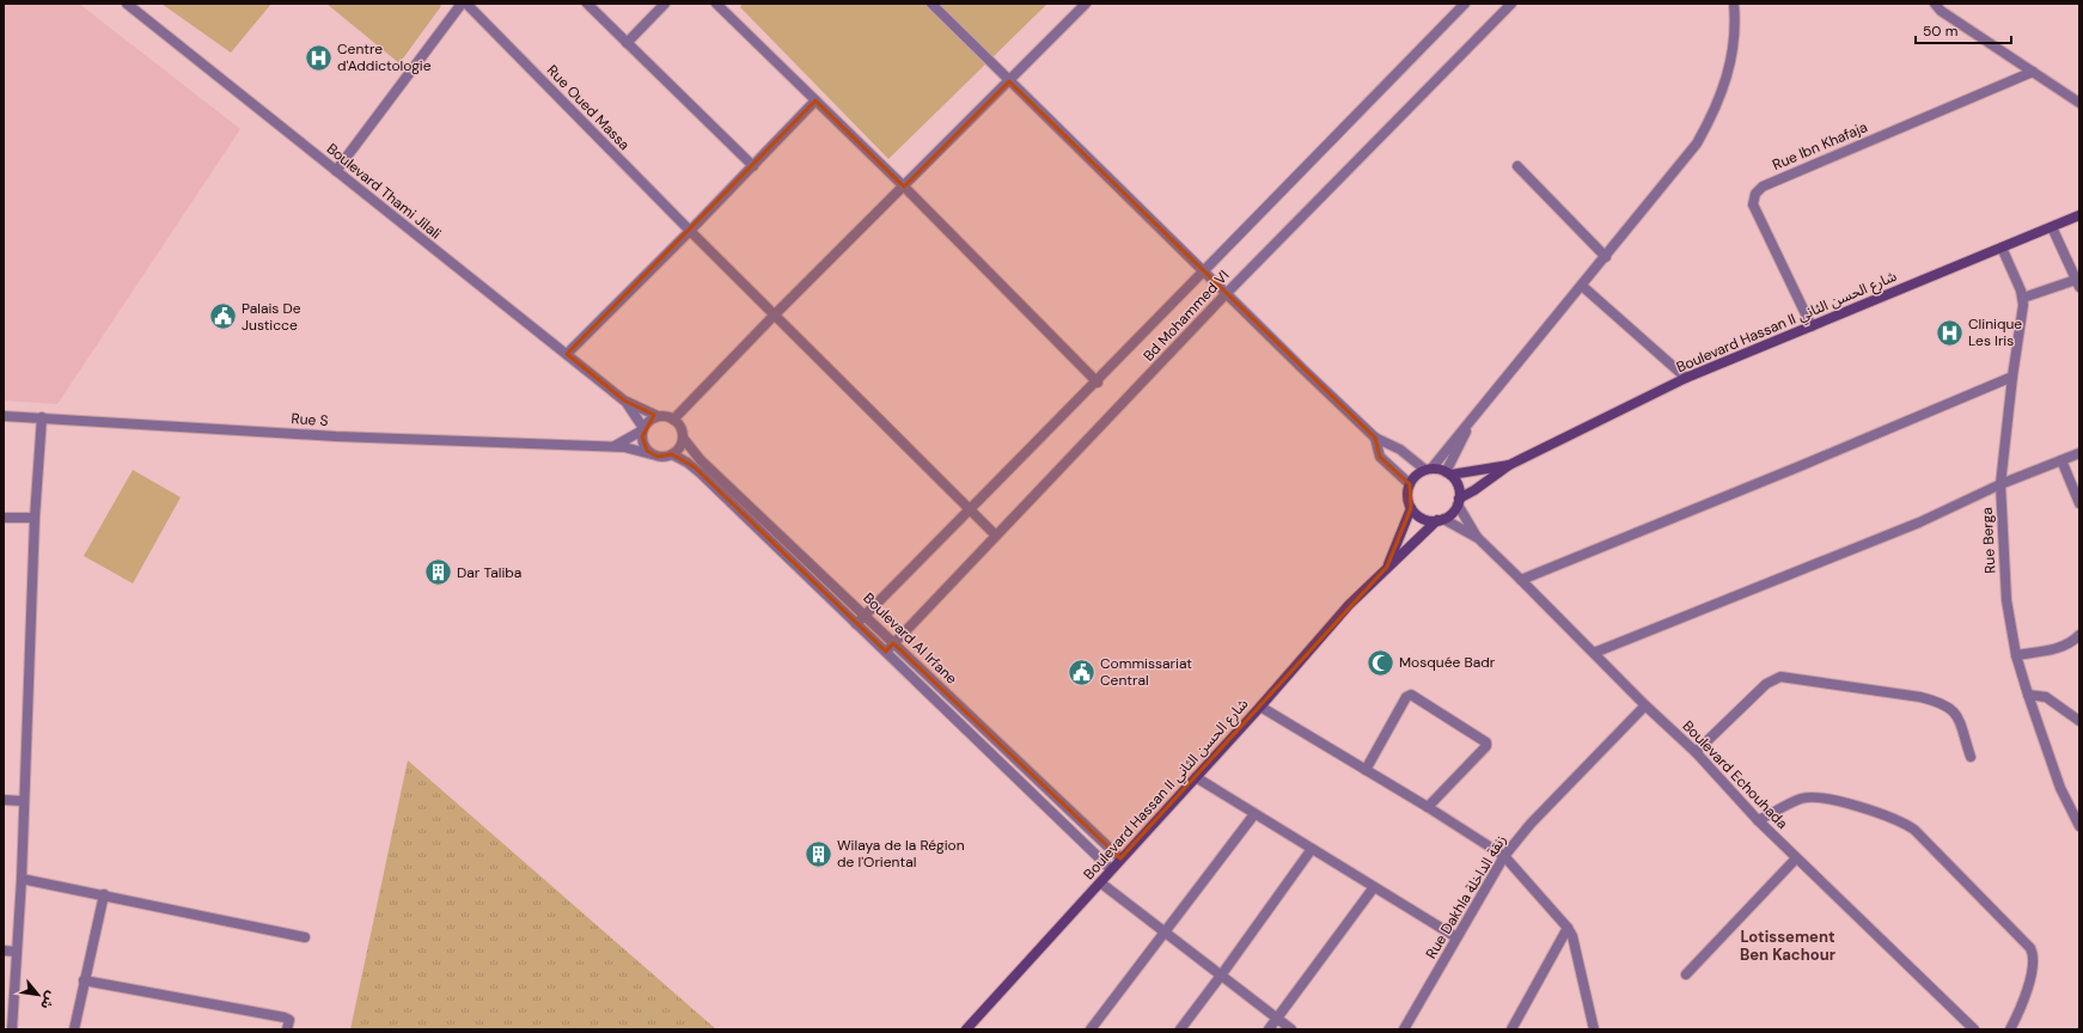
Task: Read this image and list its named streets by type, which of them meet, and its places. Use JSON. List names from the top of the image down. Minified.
{"streets":{"main road":["Boulevard Hassan II شارع الحسن الثاني"],"street":["Rue Oued Massa","Rue Ibn Khafaja","Boulevard Thami Jilali","Bd Mohammed VI","Rue S","Rue Berga","Boulevard Al Irfane","Boulevard Echouhada","Rue Dakhla زنقة الداخلة"]},"crossings":[["Rue Oued Massa","Bd Mohammed VI"],["Rue Ibn Khafaja","Boulevard Hassan II شارع الحسن الثاني"],["Bd Mohammed VI","Boulevard Al Irfane"],["Boulevard Hassan II شارع الحسن الثاني","Boulevard Al Irfane"],["Boulevard Hassan II شارع الحسن الثاني","Boulevard Echouhada"],["Rue S","Boulevard Al Irfane"],["Boulevard Echouhada","Rue Dakhla زنقة الداخلة"]],"districts":["Lotissement Ben Kachour"],"places":{"hospital":["Centre d'Addictologie","Clinique Les Iris"],"public building":["Palais De Justicce","Commissariat Central"],"building":["Dar Taliba","Wilaya de la Région de l'Oriental"],"mosque":["Mosquée Badr"]},"scale_bar":"50 m","north":"bottom right"}
